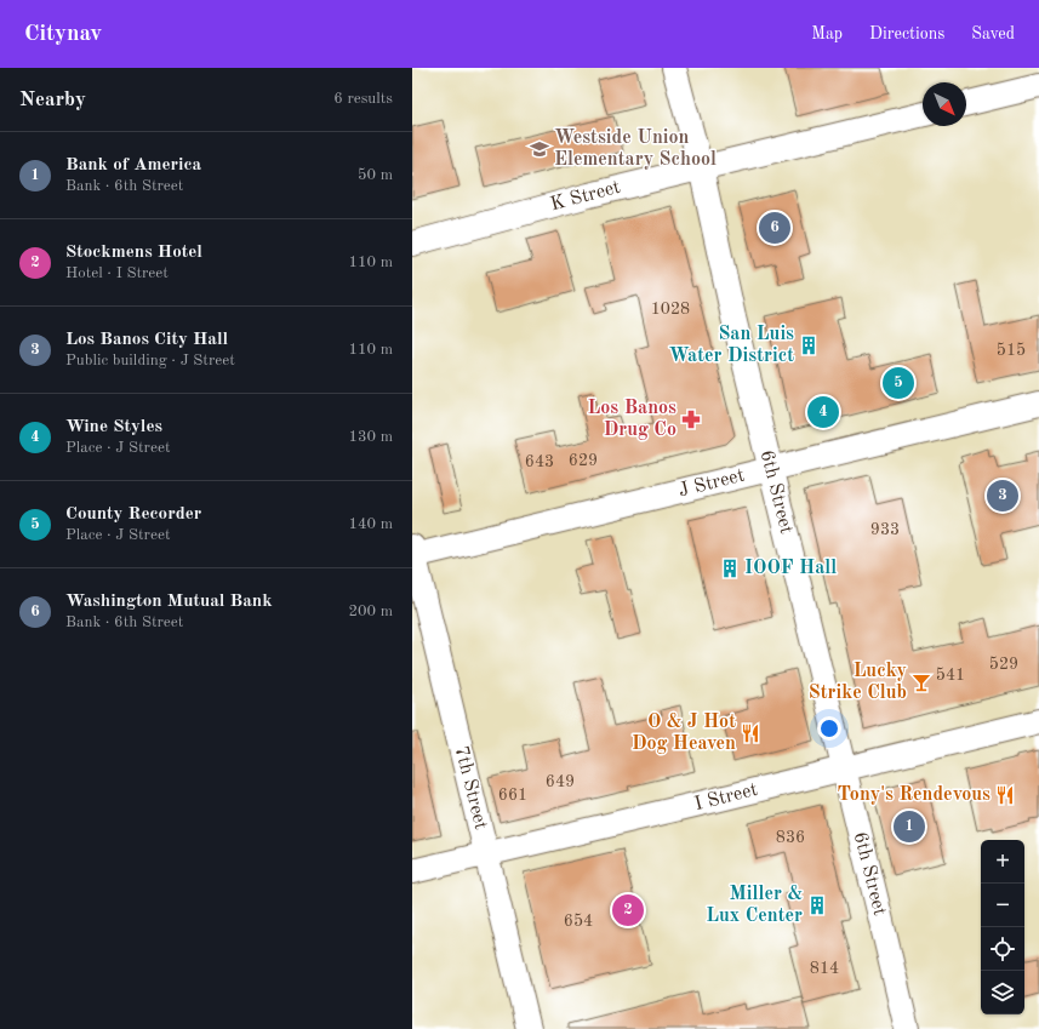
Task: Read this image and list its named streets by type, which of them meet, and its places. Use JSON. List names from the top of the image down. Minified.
{"streets":{"street":["K Street","J Street","6th Street","7th Street","I Street"]},"crossings":[["K Street","6th Street"],["J Street","6th Street"],["J Street","7th Street"],["6th Street","I Street"],["7th Street","I Street"]],"places":{"school or university":["Westside Union Elementary School"],"building":["San Luis Water District","IOOF Hall","Miller & Lux Center"],"pharmacy":["Los Banos Drug Co"],"bar":["Lucky Strike Club"],"restaurant":["O & J Hot Dog Heaven","Tony's Rendevous"]},"house_numbers":["1028","515","629","643","933","529","541","649","661","836","654","814"],"north":"bottom right","page":{"header":"Citynav","nav":["Map","Directions","Saved"],"heading":["Nearby","6 results"],"list":[{"mark":"1","name":"Bank of America","note":"Bank · 6th Street","value":"50 m"},{"mark":"2","name":"Stockmens Hotel","note":"Hotel · I Street","value":"110 m"},{"mark":"3","name":"Los Banos City Hall","note":"Public building · J Street","value":"110 m"},{"mark":"4","name":"Wine Styles","note":"Place · J Street","value":"130 m"},{"mark":"5","name":"County Recorder","note":"Place · J Street","value":"140 m"},{"mark":"6","name":"Washington Mutual Bank","note":"Bank · 6th Street","value":"200 m"}],"pins":["6","5","4","3","1","2"],"map_buttons":["+","−"]}}
